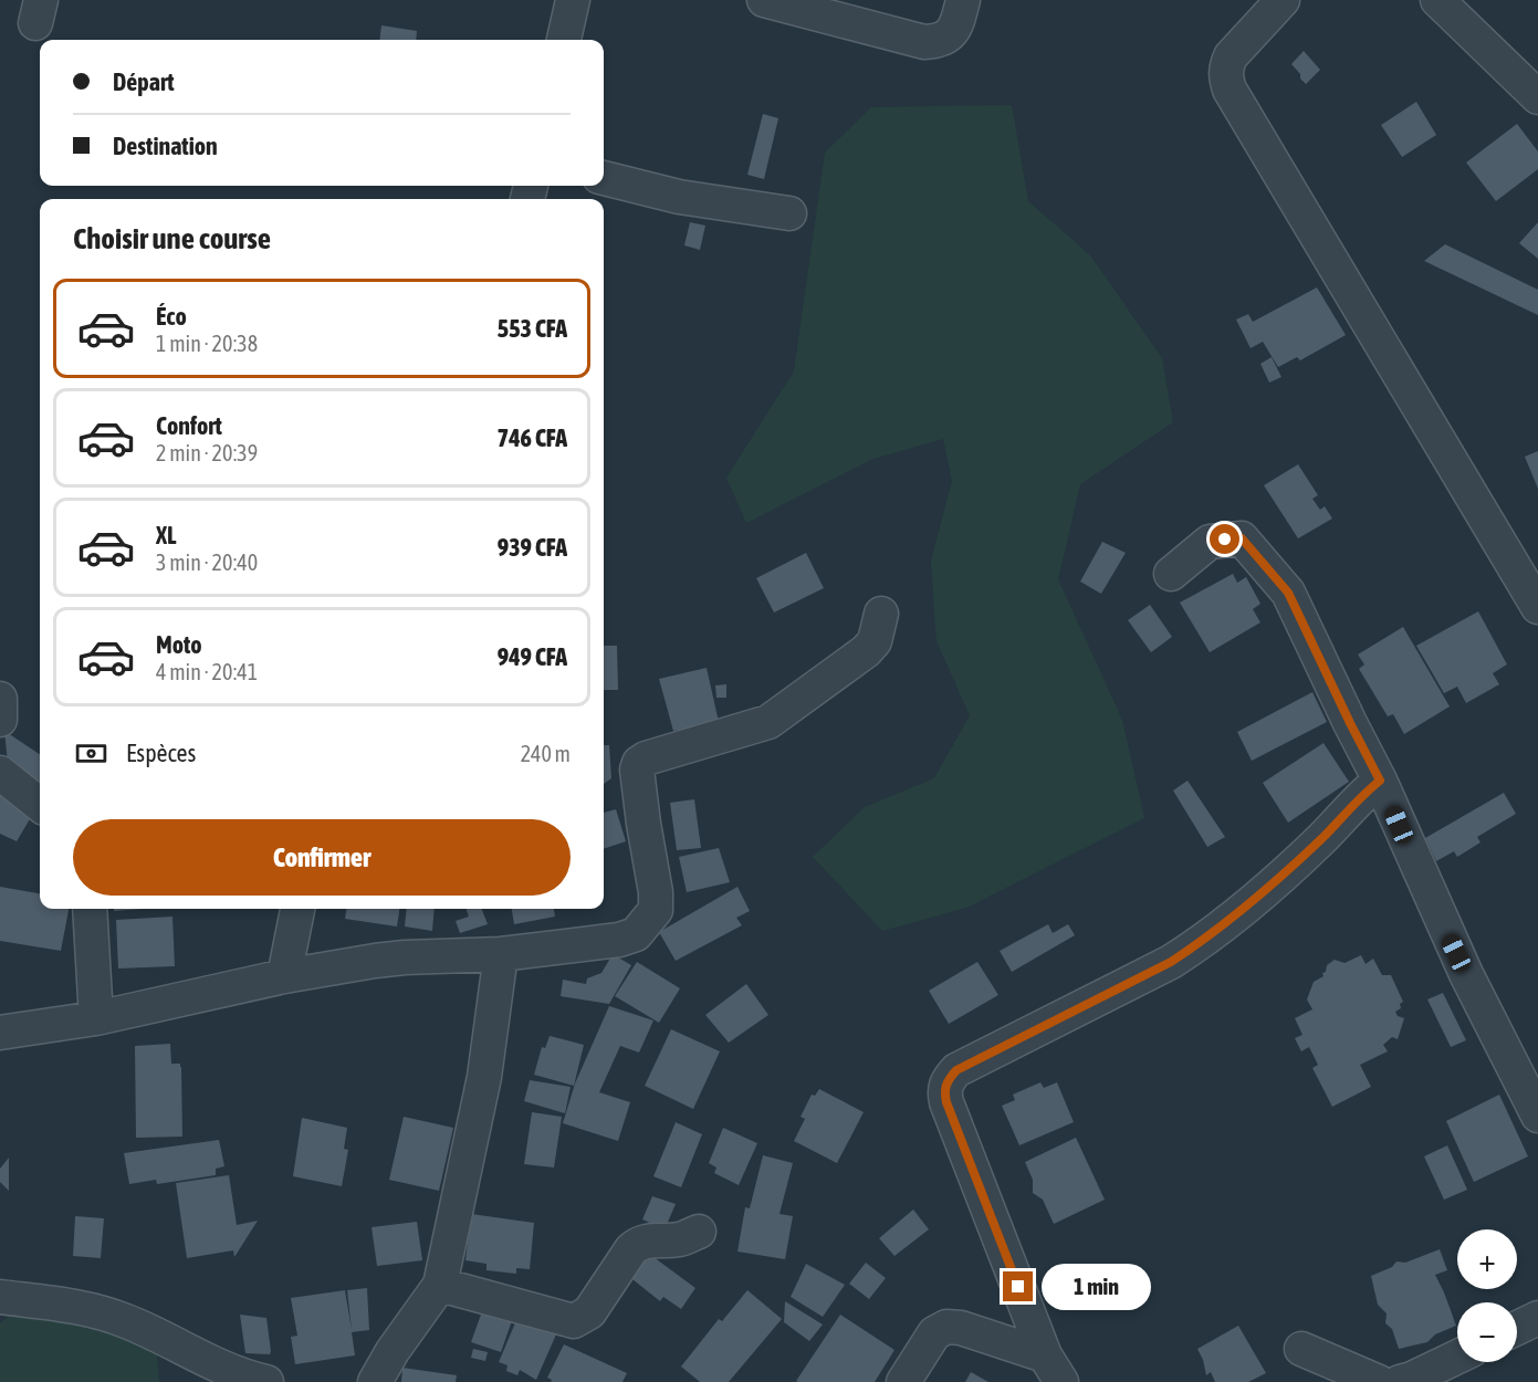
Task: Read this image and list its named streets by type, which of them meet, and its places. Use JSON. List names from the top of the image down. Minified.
{"page":{"banner":["Départ","Destination"],"heading":"Choisir une course","list":[{"name":"Éco","note":"1 min · 20:38","value":"553 CFA"},{"name":"Confort","note":"2 min · 20:39","value":"746 CFA"},{"name":"XL","note":"3 min · 20:40","value":"939 CFA"},{"name":"Moto","note":"4 min · 20:41","value":"949 CFA"}],"pay":["Espèces","240 m"],"buttons":"Confirmer","map_buttons":["+","−"],"bubble":"1 min"}}
